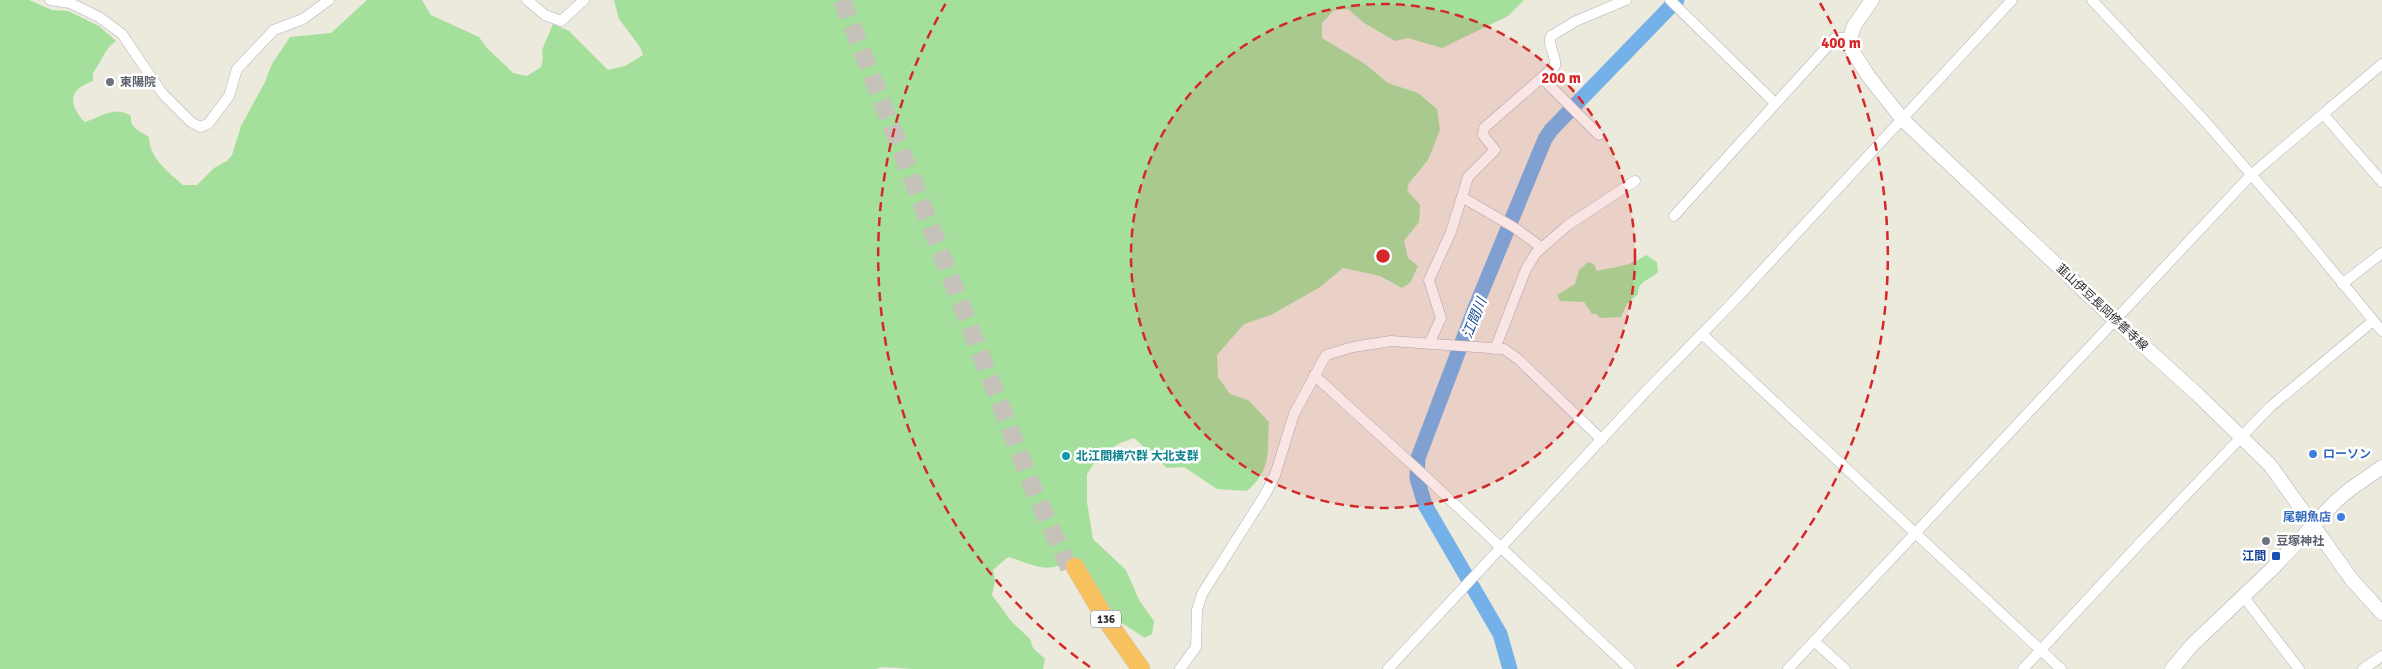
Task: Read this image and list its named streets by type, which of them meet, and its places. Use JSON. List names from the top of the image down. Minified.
{"streets":{"highway":["136"],"main road":["韮山伊豆長岡修善寺線"]},"water":["江間川"],"places":{"other":["東陽院","ローソン","北江間横穴群 大北支群","尾朝魚店","豆塚神社"],"transit":["江間"]},"rings":["400 m","200 m"]}
